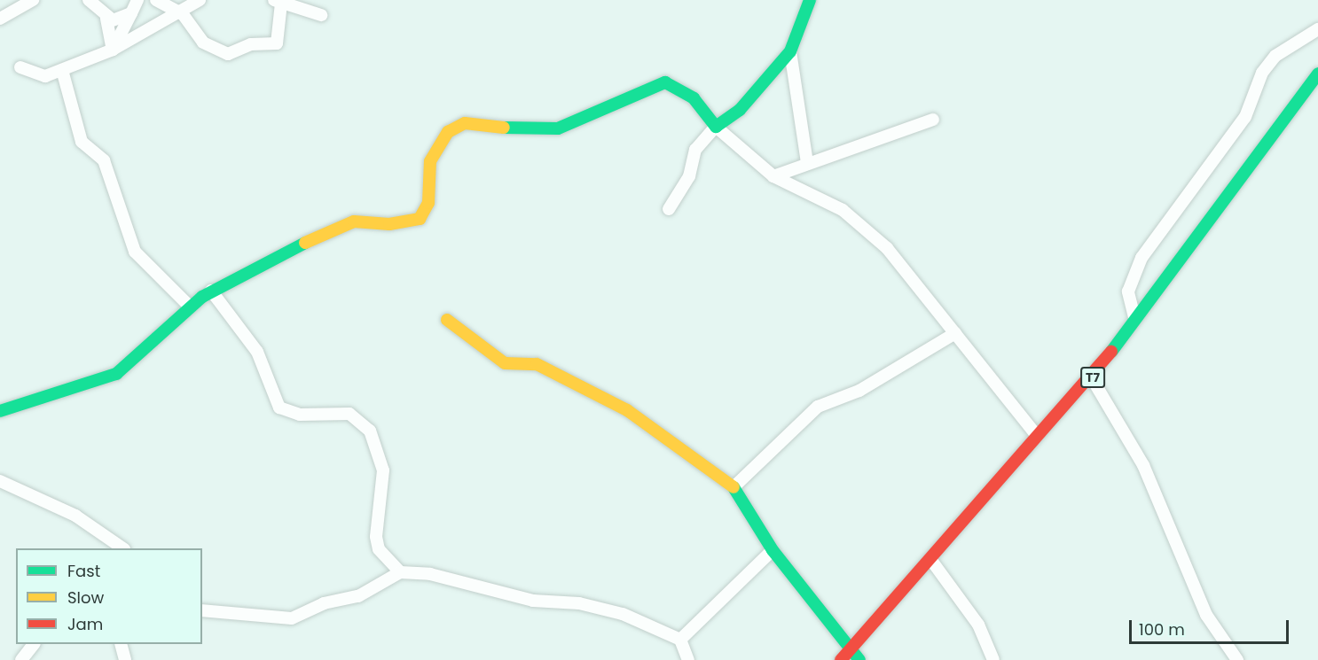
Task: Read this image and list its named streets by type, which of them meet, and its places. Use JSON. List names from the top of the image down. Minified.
{"streets":{"main road":["T7"]},"legend":["Fast","Slow","Jam"],"scale_bar":"100 m"}
